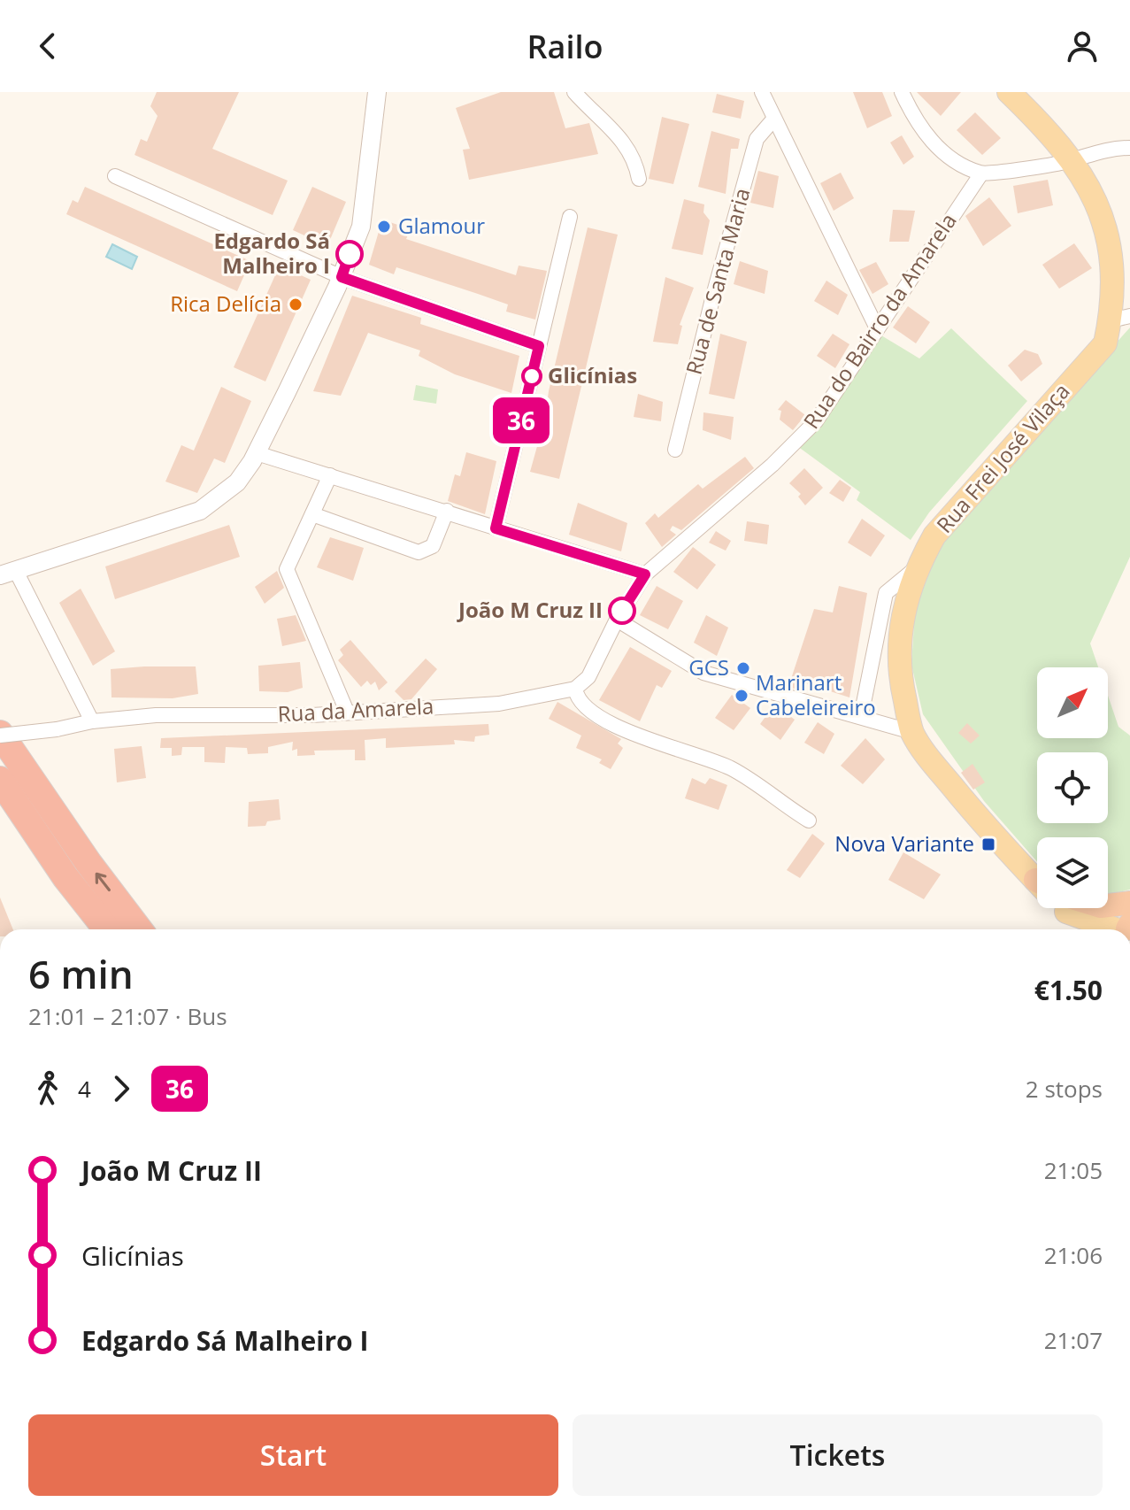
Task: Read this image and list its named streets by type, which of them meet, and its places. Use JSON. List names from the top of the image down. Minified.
{"streets":{"main road":["Rua Frei José Vilaça"],"street":["Rua de Santa Maria","Rua do Bairro da Amarela","Rua da Amarela"]},"places":{"other":["Glamour","Edgardo Sá Malheiro I","Rica Delícia","Glicínias","João M Cruz II","GCS","Marinart Cabeleireiro"],"transit":["Nova Variante"]},"lines":["bus line 36"],"north":"top right","page":{"header":"Railo","on_map":"36","heading":["6 min","21:01 – 21:07 · Bus","€1.50"],"legs":["4","36","2 stops"],"list":[{"name":"João M Cruz II","value":"21:05"},{"name":"Glicínias","value":"21:06"},{"name":"Edgardo Sá Malheiro I","value":"21:07"}],"buttons":["Start","Tickets"]}}
